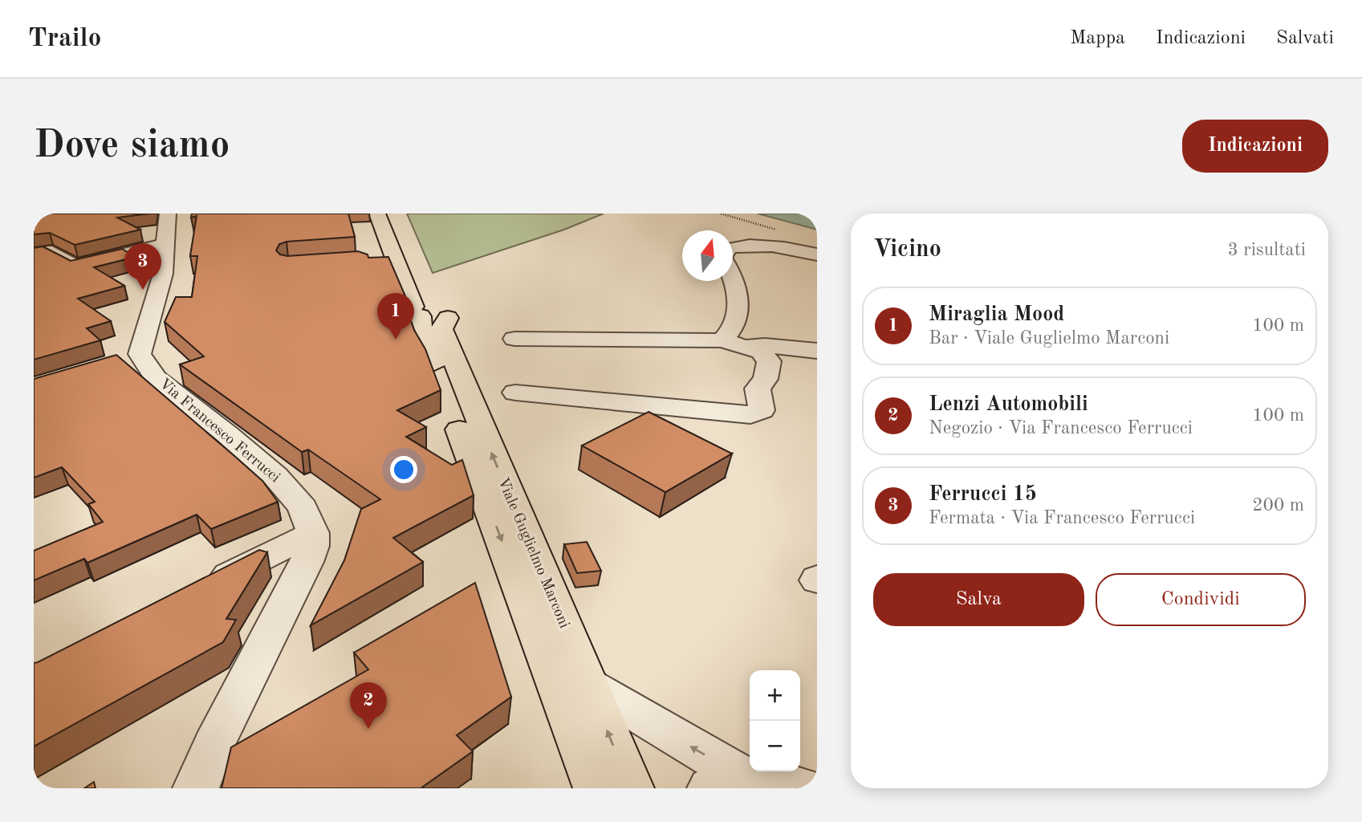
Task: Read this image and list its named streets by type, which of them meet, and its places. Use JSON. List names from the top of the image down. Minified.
{"streets":{"main road":["Viale Guglielmo Marconi"],"street":["Via Francesco Ferrucci"]},"north":"top","page":{"header":"Trailo","nav":["Mappa","Indicazioni","Salvati"],"buttons":["Indicazioni",["Salva","Condividi"]],"title":"Dove siamo","heading":["Vicino","3 risultati"],"pins":["3","1","2"],"list":[{"mark":"1","name":"Miraglia Mood","note":"Bar · Viale Guglielmo Marconi","value":"100 m"},{"mark":"2","name":"Lenzi Automobili","note":"Negozio · Via Francesco Ferrucci","value":"100 m"},{"mark":"3","name":"Ferrucci 15","note":"Fermata · Via Francesco Ferrucci","value":"200 m"}],"map_buttons":["+","−"]}}
